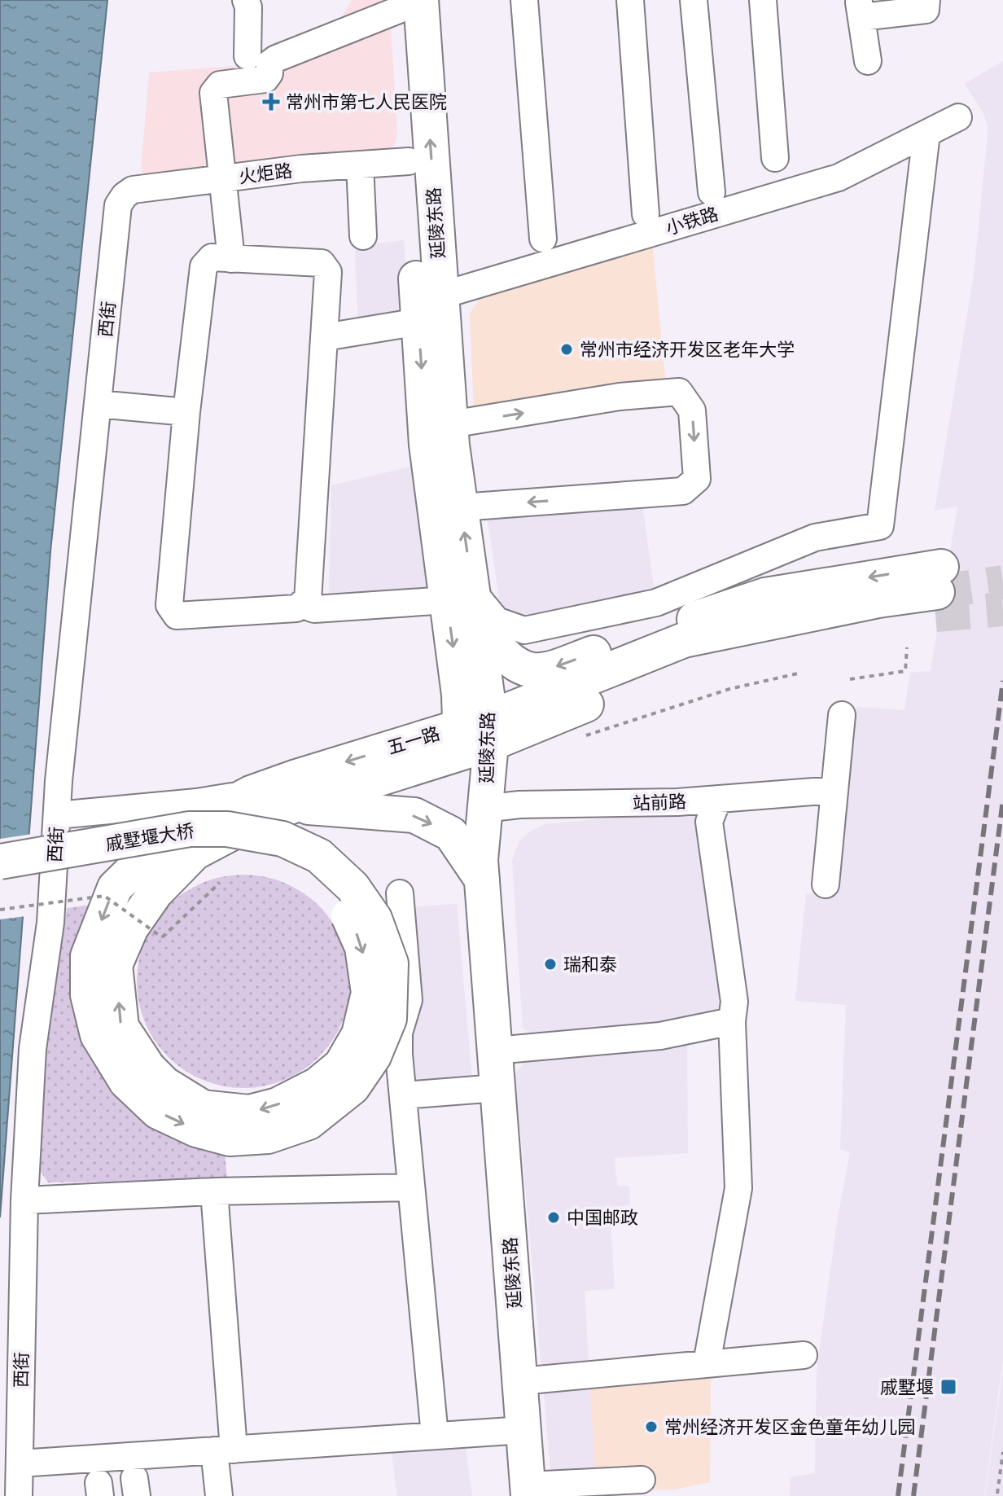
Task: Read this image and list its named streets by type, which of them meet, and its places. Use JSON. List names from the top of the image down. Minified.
{"streets":{"main road":["延陵东路","五一路","戚墅堰大桥"],"street":["火炬路","小铁路","西街","站前路"]},"crossings":[["火炬路","延陵东路"],["火炬路","西街"],["小铁路","延陵东路"],["延陵东路","五一路"],["延陵东路","站前路"],["五一路","戚墅堰大桥"]],"places":{"health":["常州市第七人民医院"],"other":["常州市经济开发区老年大学","瑞和泰","中国邮政","常州经济开发区金色童年幼儿园"],"transit":["戚墅堰"]}}
